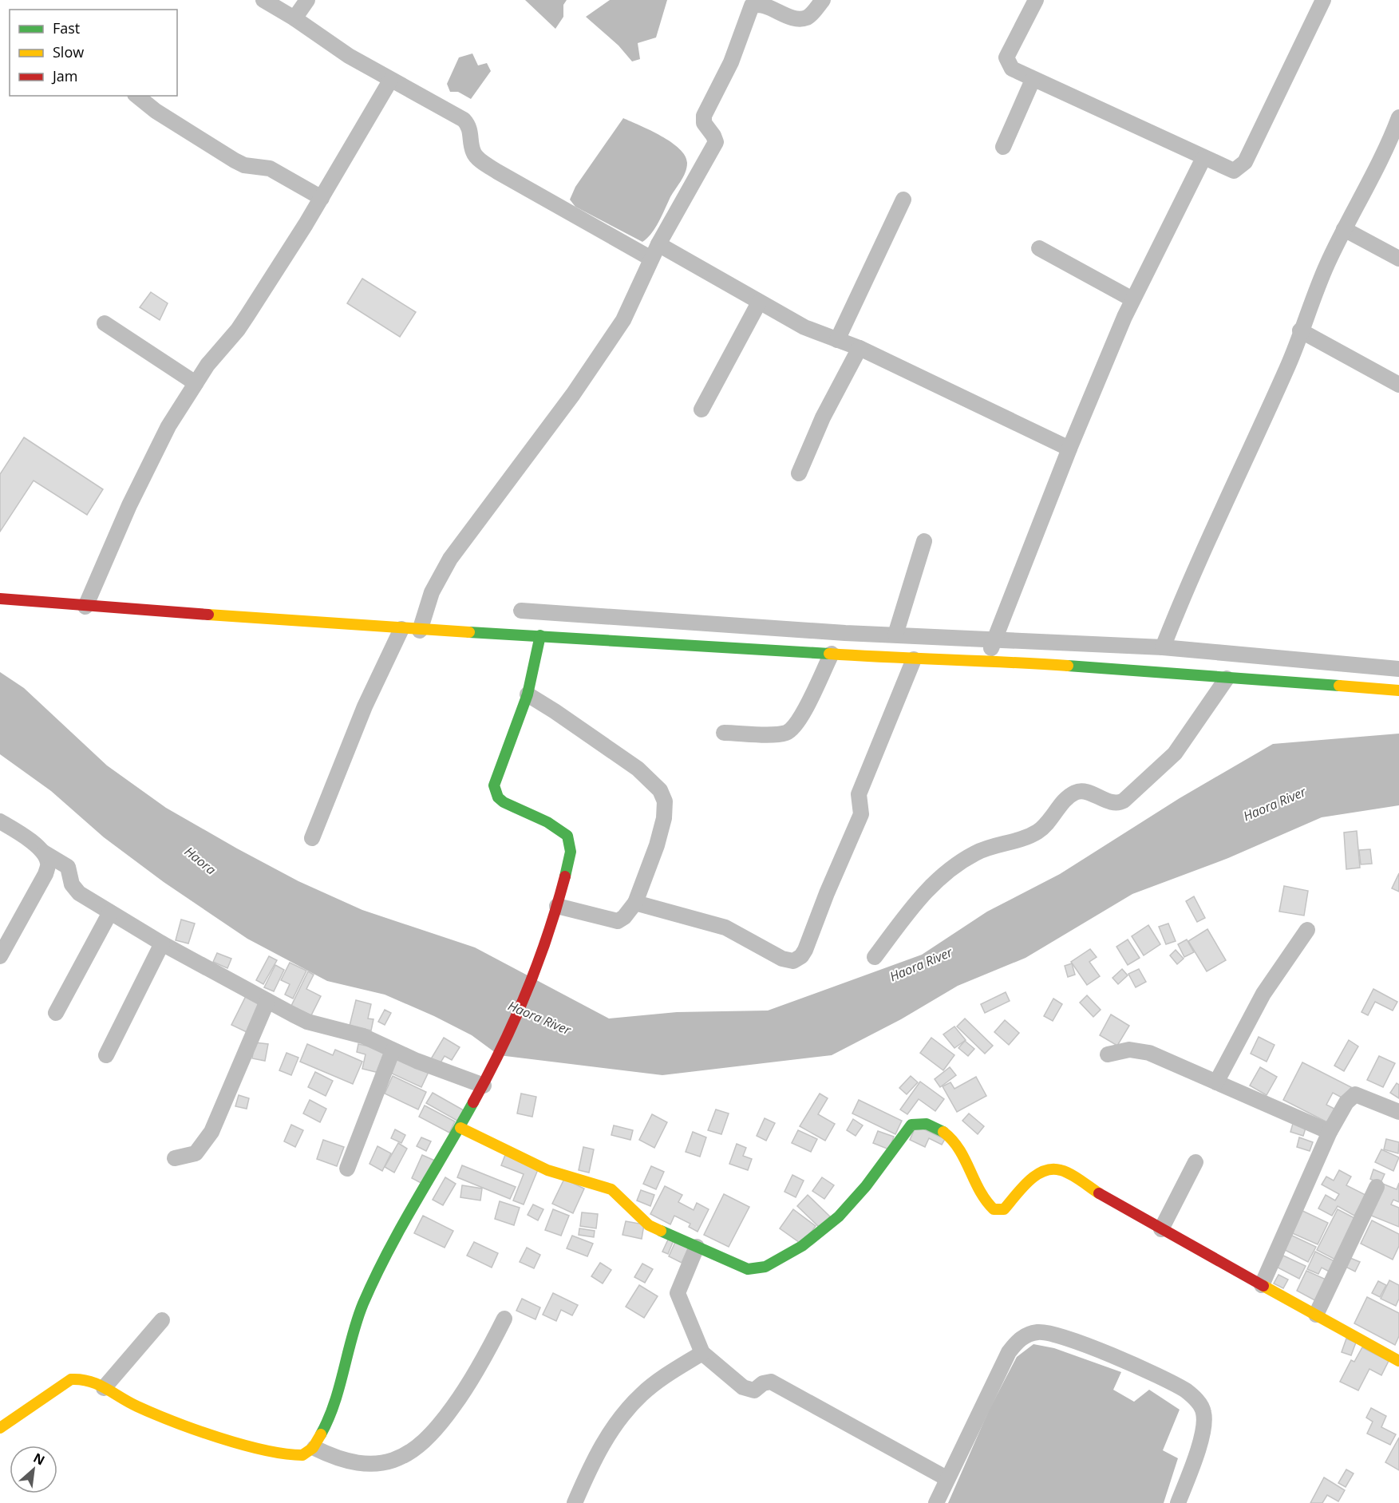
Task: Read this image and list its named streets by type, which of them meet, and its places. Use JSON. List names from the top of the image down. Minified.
{"water":["Haora River","Haora"],"legend":["Fast","Slow","Jam"],"north":"top right"}
